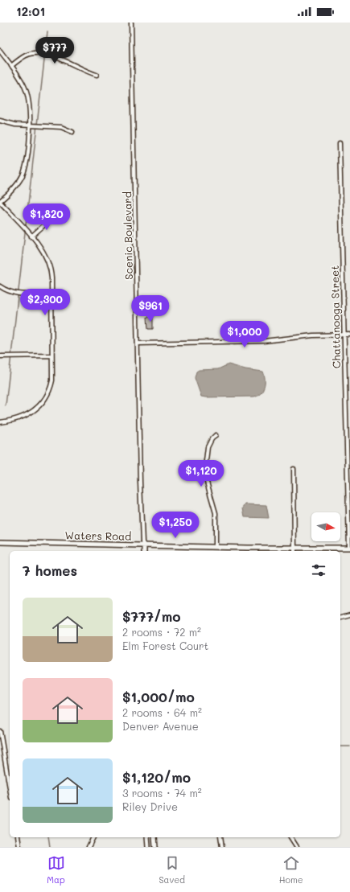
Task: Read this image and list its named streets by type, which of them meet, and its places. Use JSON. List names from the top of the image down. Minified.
{"streets":{"street":["Scenic Boulevard","Chattanooga Street","Waters Road"]},"crossings":[["Scenic Boulevard","Waters Road"],["Chattanooga Street","Waters Road"]],"north":"right","page":{"status":"12:01","price":["$777","$1,820","$2,300","$961","$1,000","$1,120","$1,250"],"heading":"7 homes","list":[{"name":"$777/mo","note":"2 rooms · 72 m² · Elm Forest Court"},{"name":"$1,000/mo","note":"2 rooms · 64 m² · Denver Avenue"},{"name":"$1,120/mo","note":"3 rooms · 74 m² · Riley Drive"}],"tabs":["Map","Saved","Home"]}}
